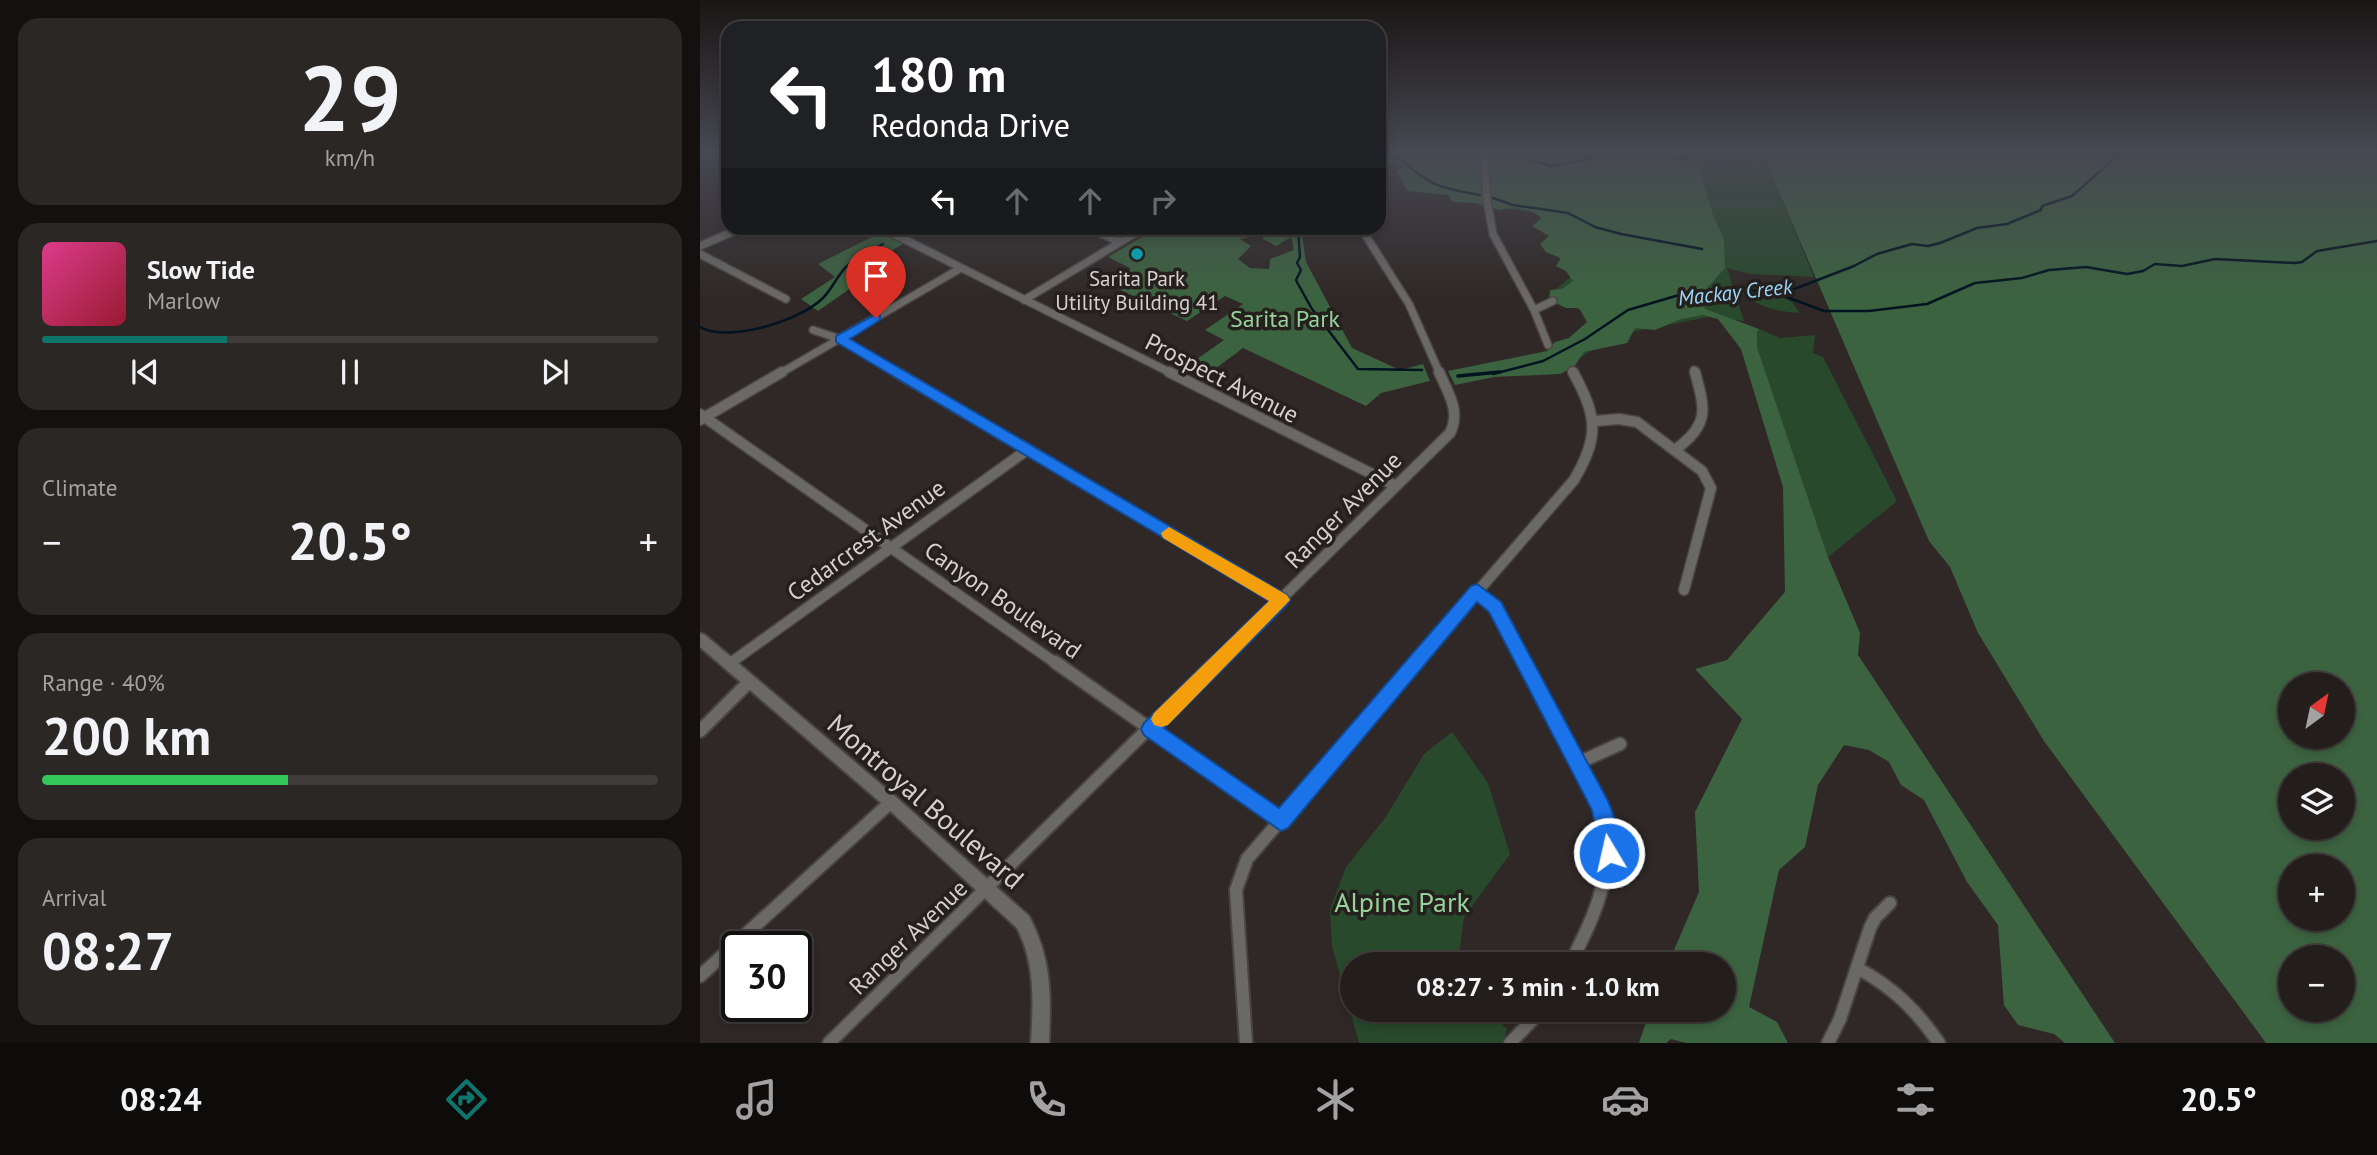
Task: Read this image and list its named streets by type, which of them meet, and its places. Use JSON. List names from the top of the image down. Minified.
{"streets":{"street":["Prospect Avenue","Ranger Avenue","Cedarcrest Avenue","Canyon Boulevard","Montroyal Boulevard"]},"crossings":[["Prospect Avenue","Ranger Avenue"],["Ranger Avenue","Canyon Boulevard"],["Ranger Avenue","Montroyal Boulevard"],["Cedarcrest Avenue","Canyon Boulevard"],["Cedarcrest Avenue","Montroyal Boulevard"]],"water":["Mackay Creek"],"parks":["Sarita Park","Alpine Park"],"places":["Sarita Park Utility Building 41"],"north":"top right","page":{"tile":[["29","km/h"],"Climate",["Range · 40%","200 km"],["Arrival","08:27"]],"turn":["180 m","Redonda Drive"],"song":["Slow Tide","Marlow"],"heat":["−","20.5°","+"],"map_buttons":["+","−"],"limit":"30","trip":"08:27 · 3 min · 1.0 km","tabs":["08:24","20.5°"]}}
